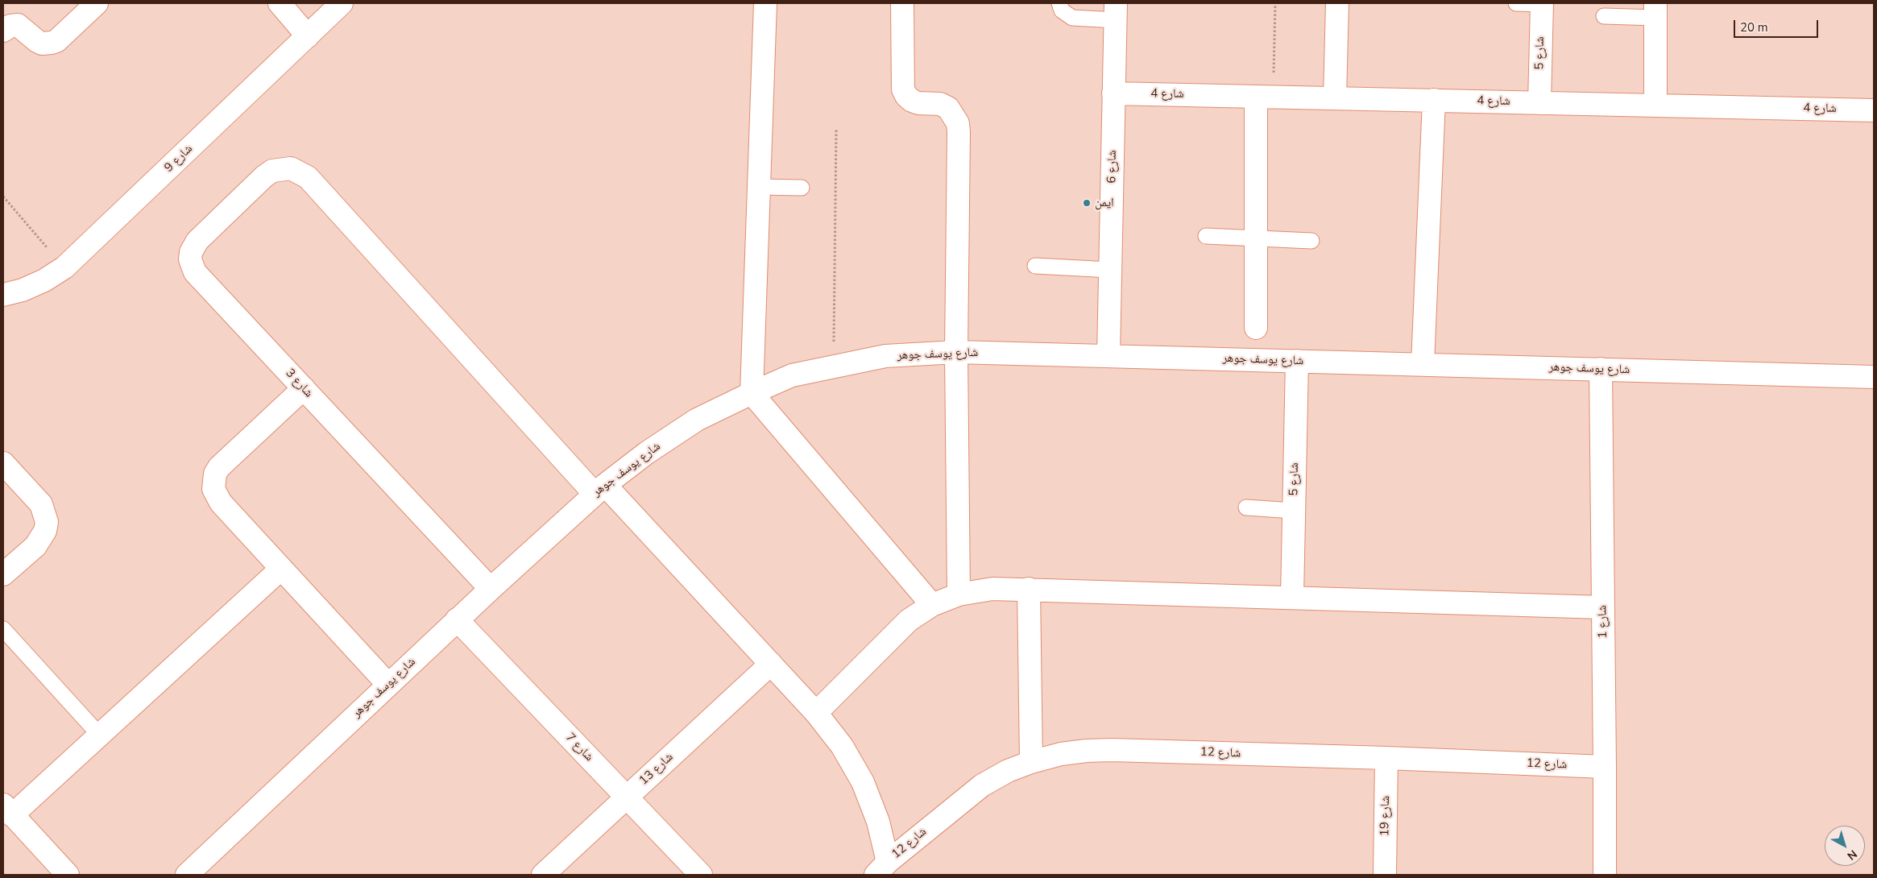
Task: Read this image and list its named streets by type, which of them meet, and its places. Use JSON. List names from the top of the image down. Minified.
{"streets":{"street":["شارع 5","شارع 4","شارع 9","شارع 6","شارع يوسف جوهر","شارع 3","شارع 1","شارع 7","شارع 12","شارع 13","شارع 19"]},"crossings":[["شارع 5","شارع 4"],["شارع 5","شارع يوسف جوهر"],["شارع 4","شارع 6"],["شارع 6","شارع يوسف جوهر"],["شارع يوسف جوهر","شارع 3"],["شارع يوسف جوهر","شارع 1"],["شارع يوسف جوهر","شارع 7"],["شارع 3","شارع 12"],["شارع 3","شارع 13"],["شارع 1","شارع 12"],["شارع 7","شارع 13"],["شارع 12","شارع 19"]],"places":["ايمن"],"scale_bar":"20 m","north":"bottom right"}
